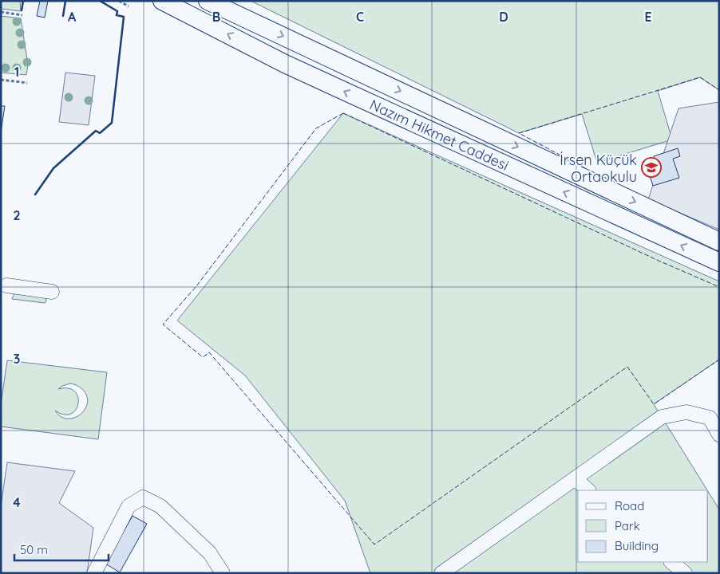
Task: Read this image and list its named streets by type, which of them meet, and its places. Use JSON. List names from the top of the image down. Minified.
{"streets":{"main road":["Nazım Hikmet Caddesi"]},"places":{"school or university":["İrsen Küçük Ortaokulu"]},"legend":["Road","Park","Building"],"scale_bar":"50 m","grid":{"columns":["A","B","C","D","E"],"rows":["1","2","3","4"]}}
